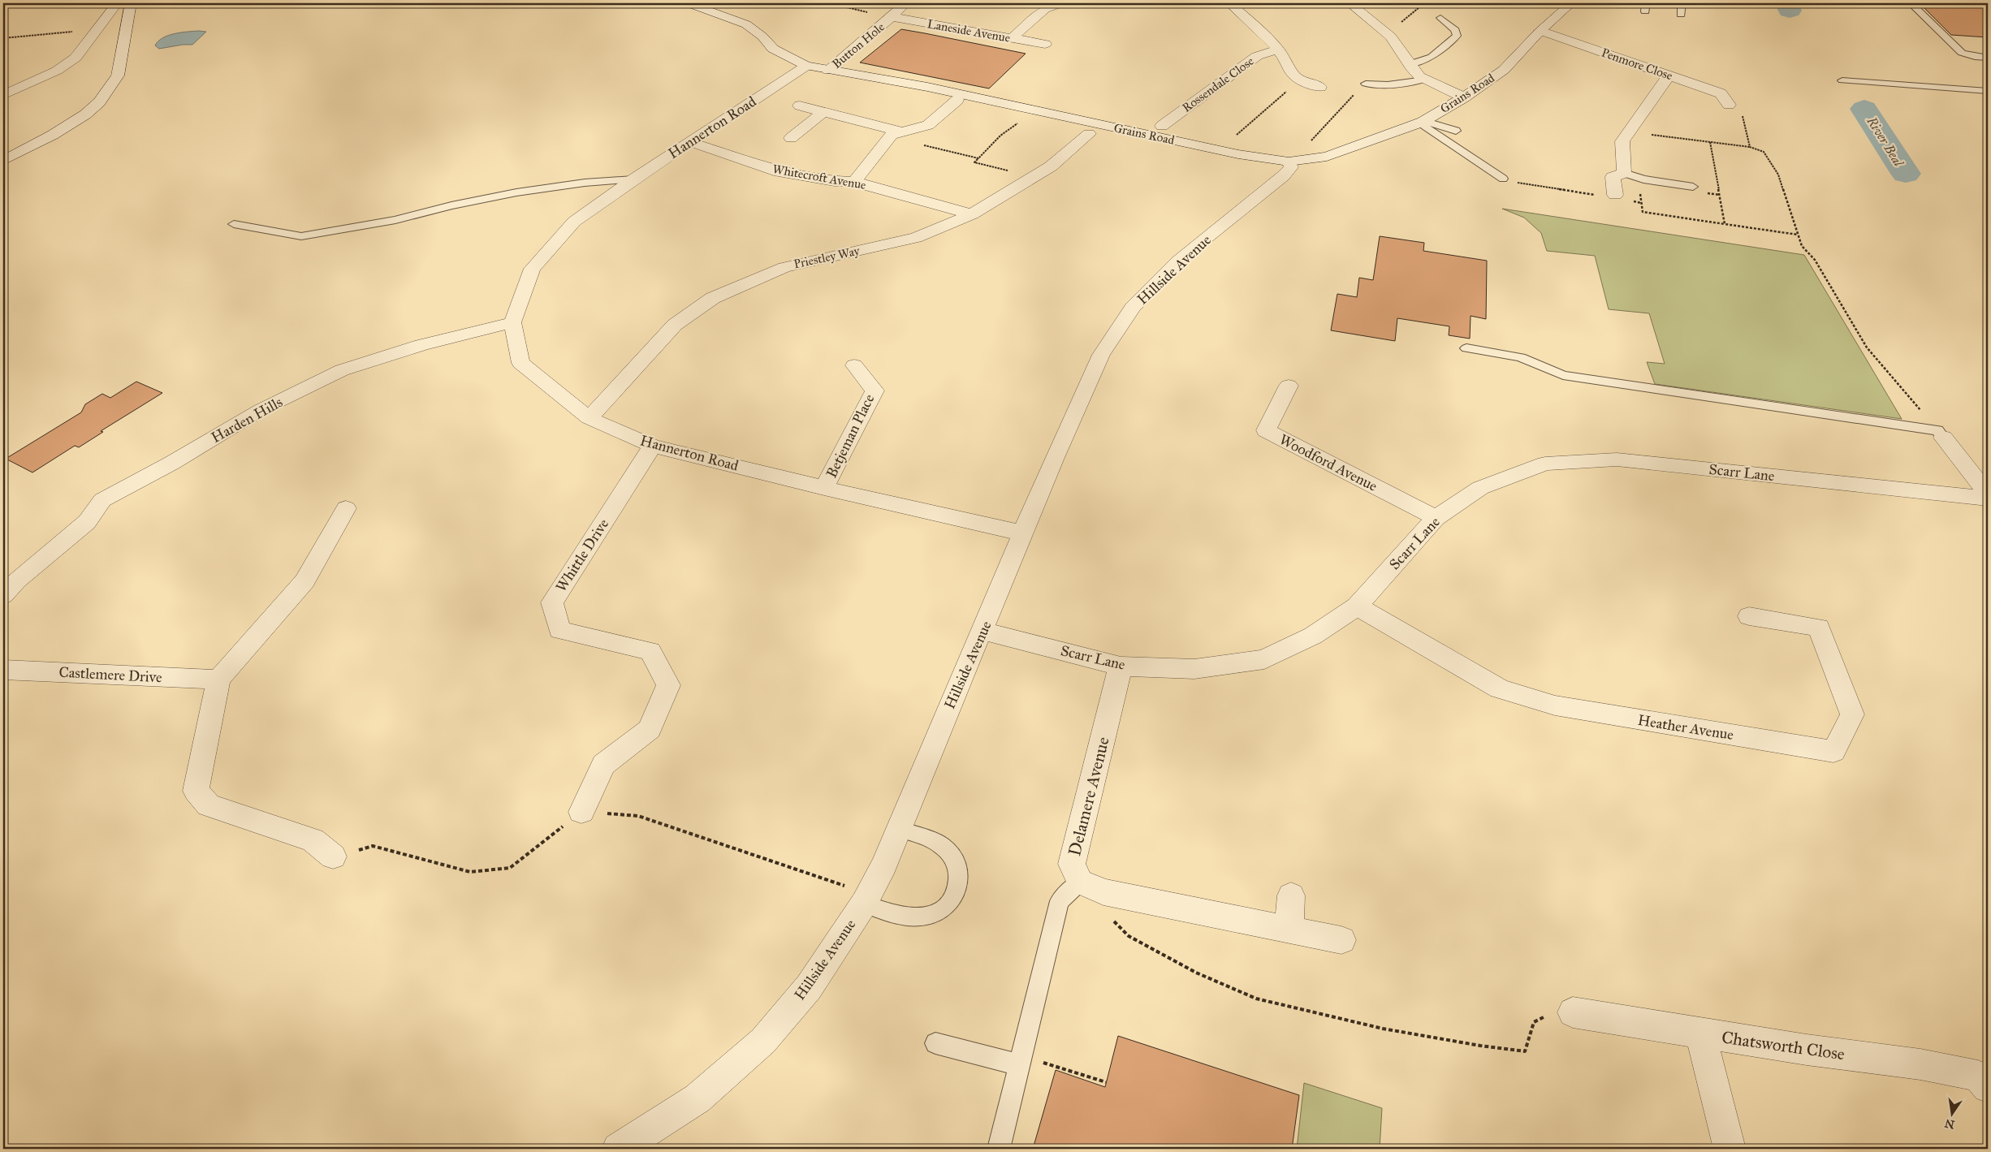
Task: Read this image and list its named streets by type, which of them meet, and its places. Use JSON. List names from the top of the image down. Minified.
{"streets":{"street":["Laneside Avenue","Button Hole","Penmore Close","Rossendale Close","Grains Road","Hannerton Road","Whitecroft Avenue","Priestley Way","Hillside Avenue","Harden Hills","Betjeman Place","Woodford Avenue","Scarr Lane","Whittle Drive","Castlemere Drive","Heather Avenue","Delamere Avenue","Chatsworth Close"]},"crossings":[["Laneside Avenue","Button Hole"],["Button Hole","Grains Road"],["Penmore Close","Grains Road"],["Grains Road","Hannerton Road"],["Grains Road","Hillside Avenue"],["Hannerton Road","Whitecroft Avenue"],["Hannerton Road","Priestley Way"],["Hannerton Road","Hillside Avenue"],["Hannerton Road","Harden Hills"],["Hannerton Road","Betjeman Place"],["Hannerton Road","Whittle Drive"],["Whitecroft Avenue","Priestley Way"],["Hillside Avenue","Scarr Lane"],["Woodford Avenue","Scarr Lane"],["Scarr Lane","Heather Avenue"],["Scarr Lane","Delamere Avenue"]],"water":["River Beal"],"north":"bottom"}
